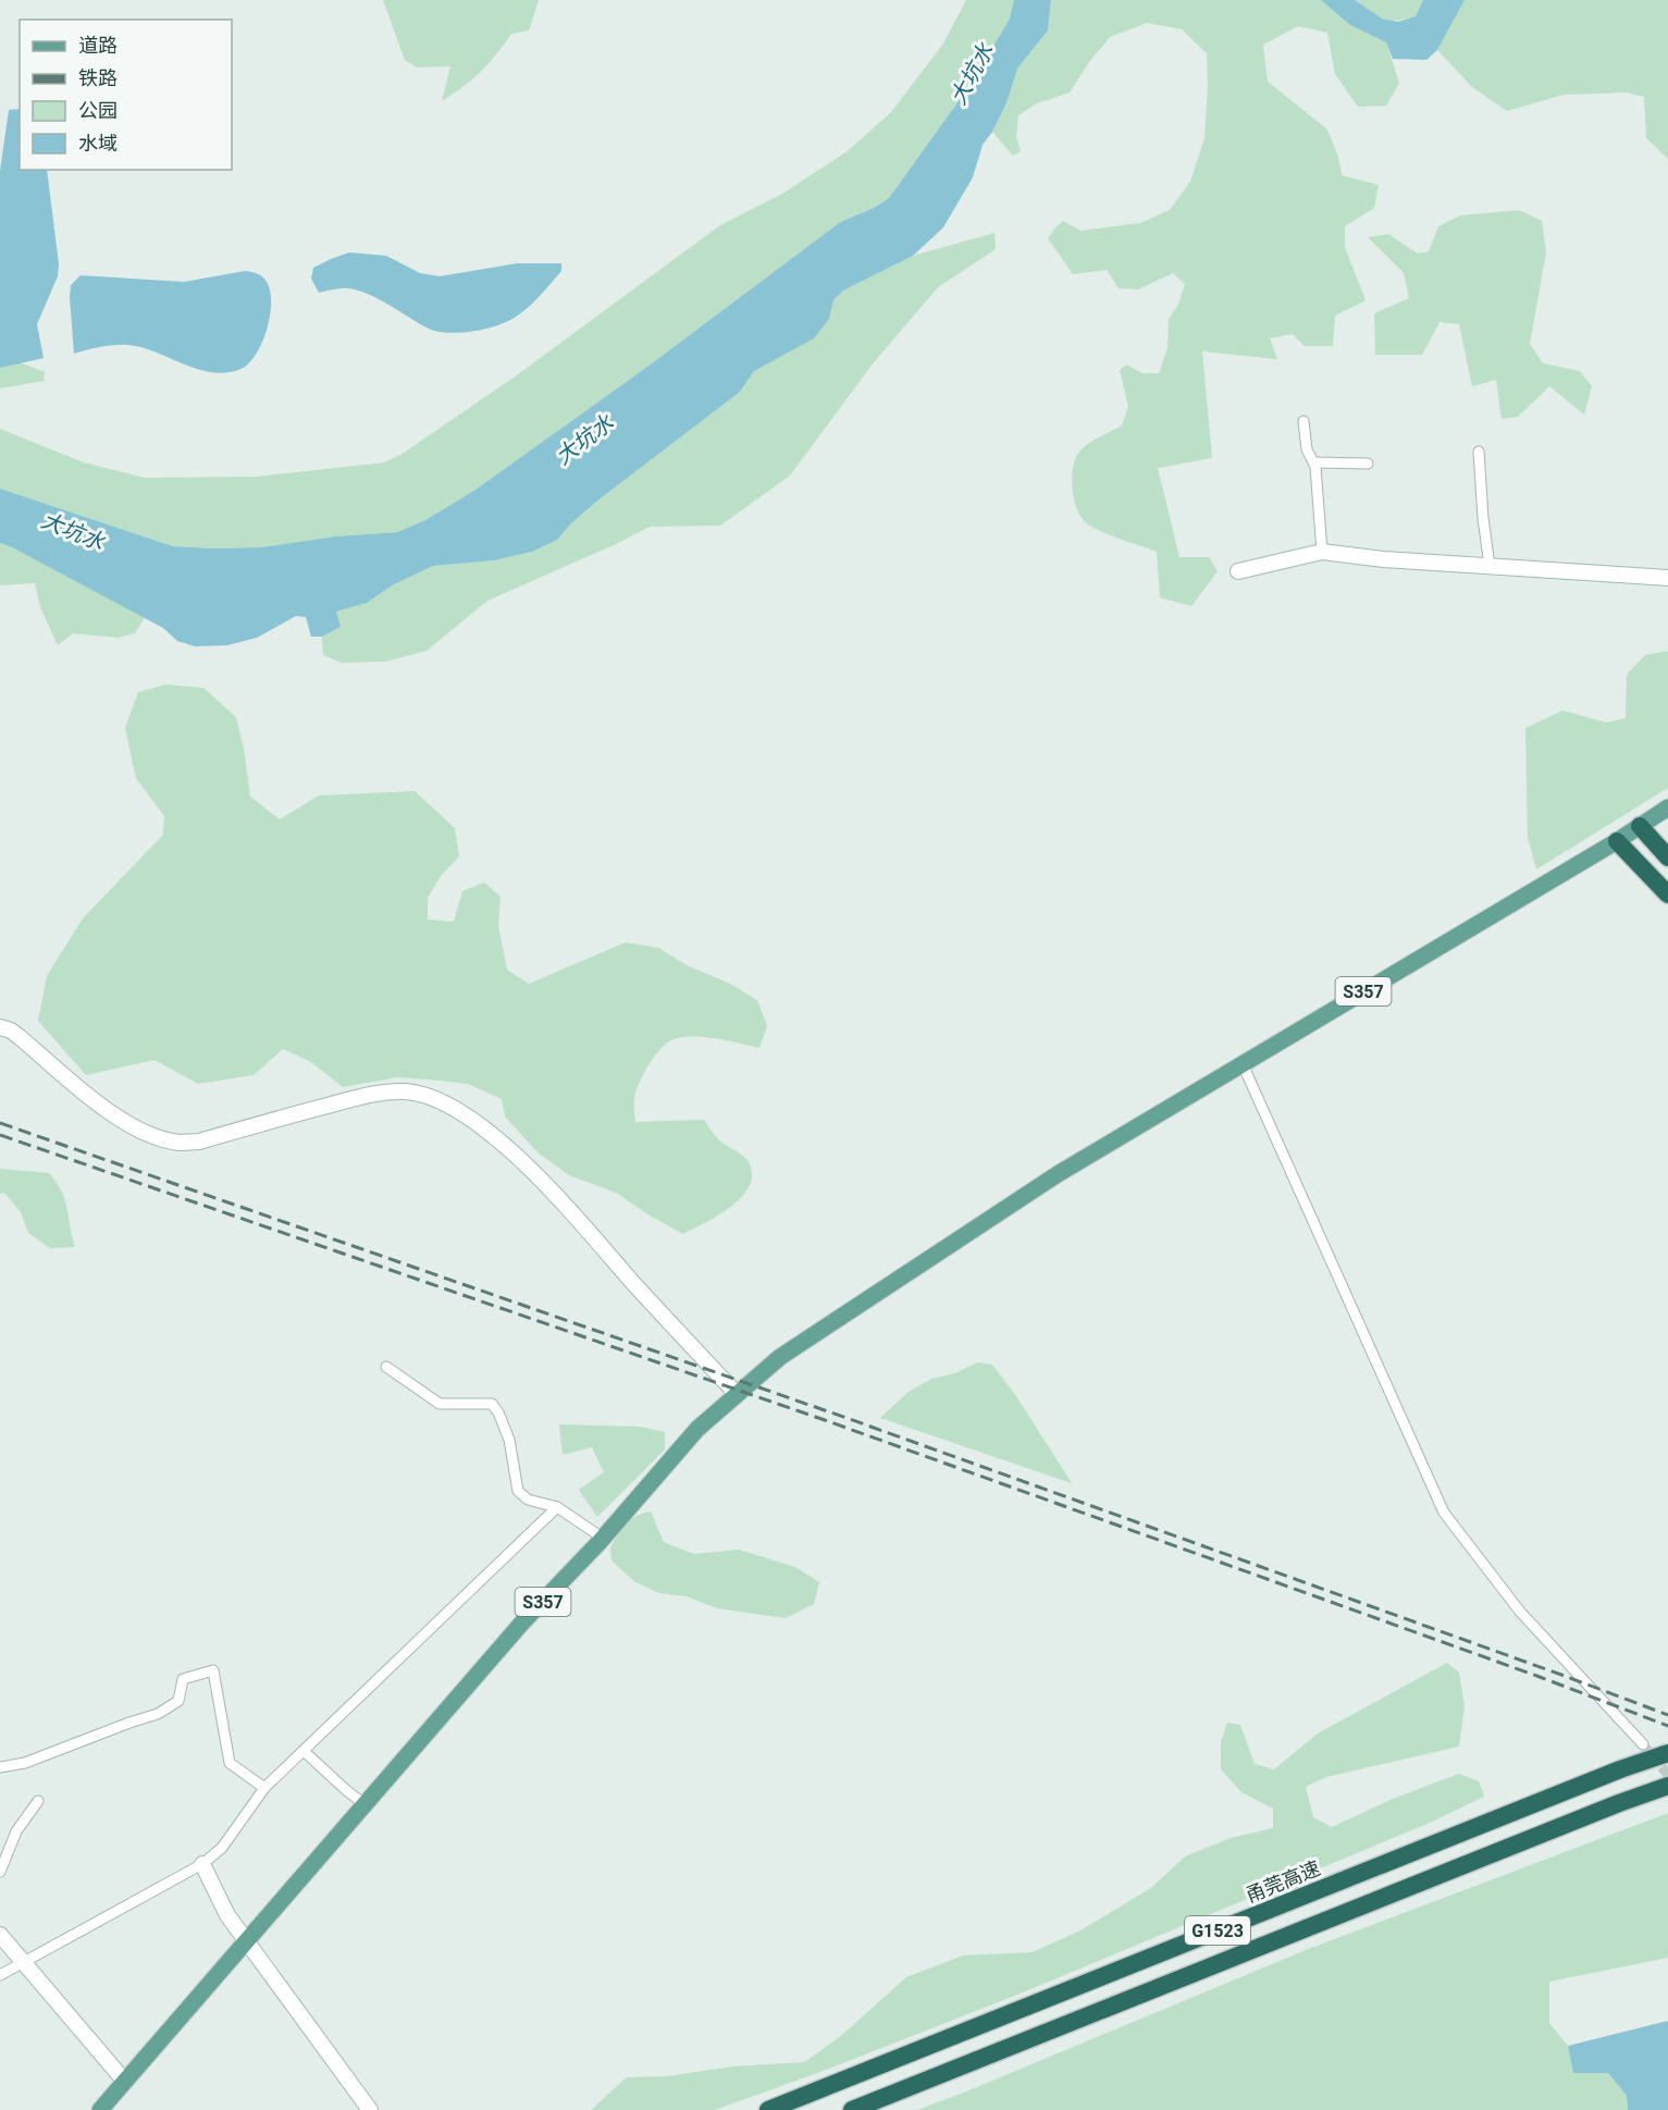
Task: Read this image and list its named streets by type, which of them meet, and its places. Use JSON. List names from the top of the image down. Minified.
{"streets":{"highway":["甬莞高速","G1523"],"main road":["S357"]},"water":["大坑水"],"legend":["道路","铁路","公园","水域"]}
